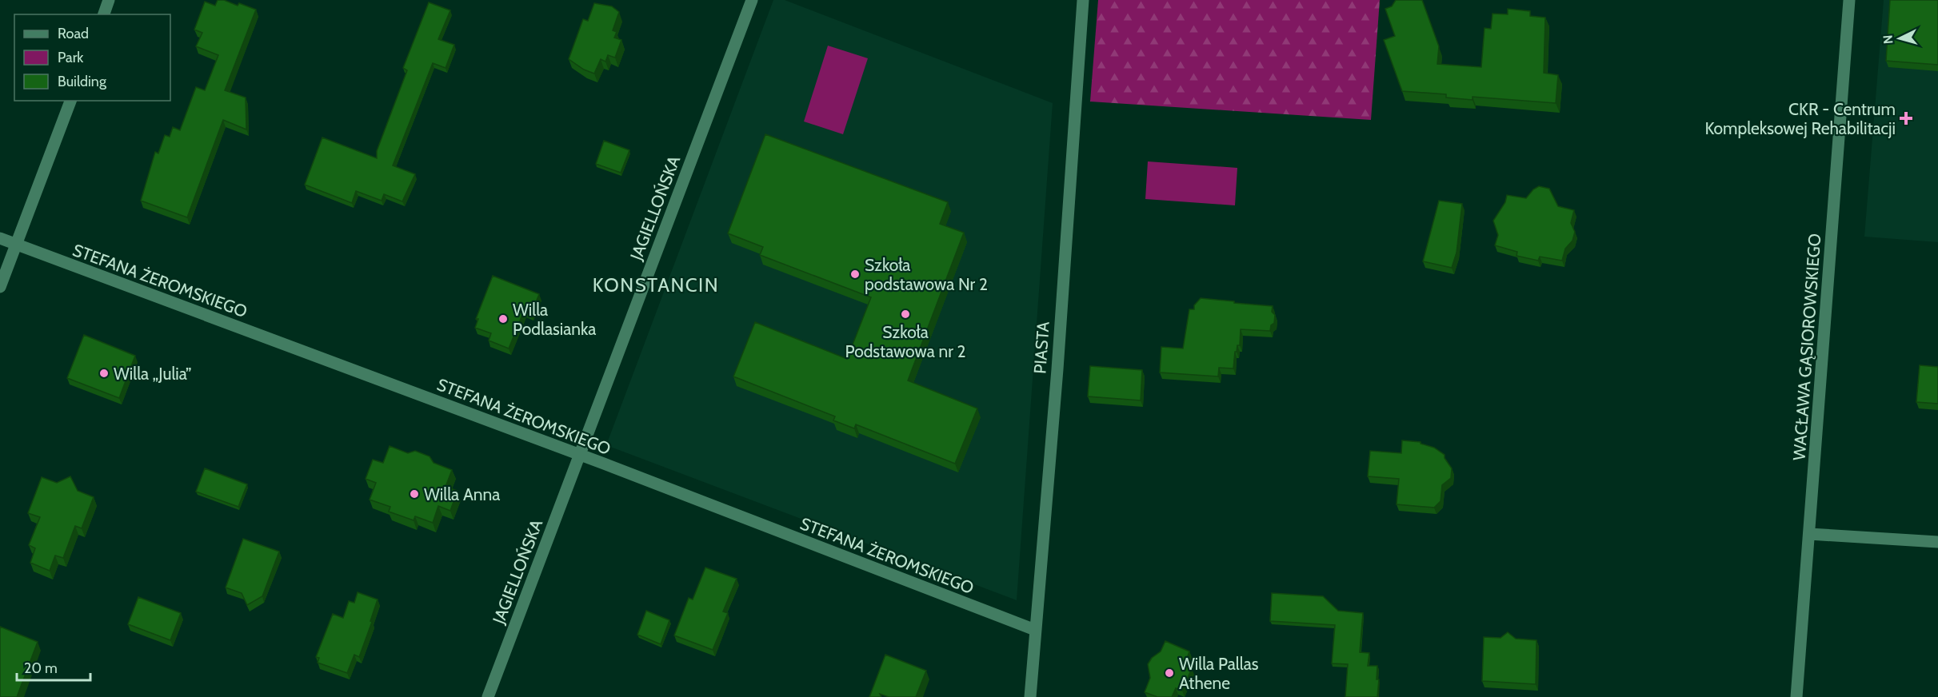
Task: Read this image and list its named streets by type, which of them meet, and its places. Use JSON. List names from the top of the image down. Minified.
{"streets":{"street":["JAGIELLOŃSKA","STEFANA ŻEROMSKIEGO","WACŁAWA GĄSIOROWSKIEGO","PIASTA"]},"crossings":[["JAGIELLOŃSKA","STEFANA ŻEROMSKIEGO"],["STEFANA ŻEROMSKIEGO","PIASTA"]],"districts":["KONSTANCIN"],"places":{"health":["CKR - Centrum Kompleksowej Rehabilitacji"],"other":["Szkoła podstawowa Nr 2","Szkoła Podstawowa nr 2","Willa Podlasianka","Willa „Julia”","Willa Anna","Willa Pallas Athene"]},"legend":["Road","Park","Building"],"scale_bar":"20 m","north":"left"}
